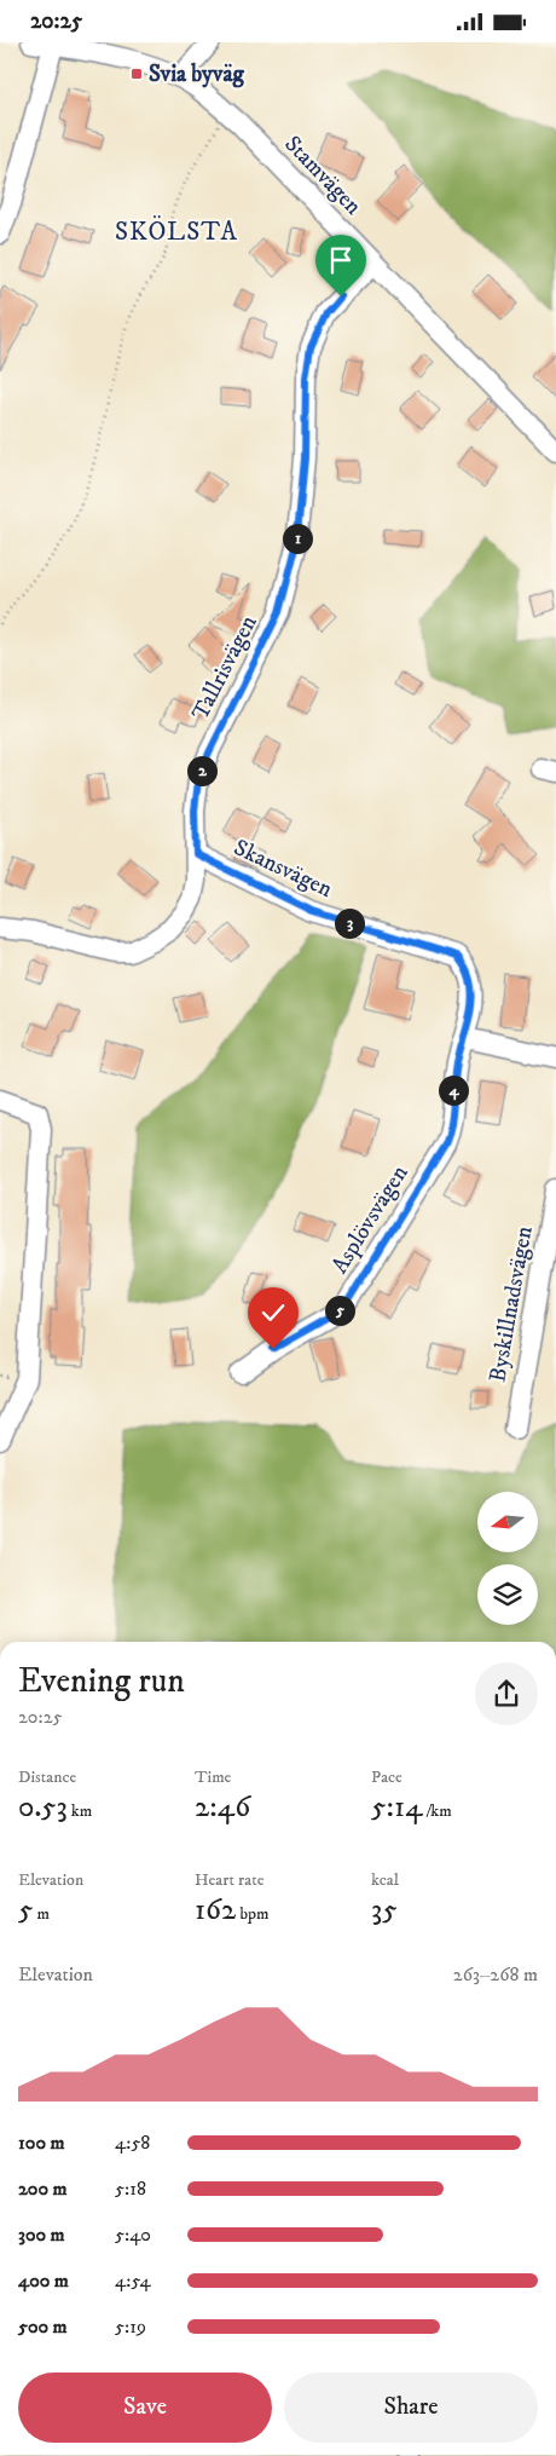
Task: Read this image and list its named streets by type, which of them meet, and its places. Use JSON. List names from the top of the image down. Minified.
{"streets":{"street":["Stamvägen","Tallrisvägen","Skansvägen","Asplövsvägen","Byskillnadsvägen"]},"crossings":[["Stamvägen","Tallrisvägen"],["Tallrisvägen","Skansvägen"],["Skansvägen","Asplövsvägen"]],"districts":["SKÖLSTA"],"places":{"transit":["Svia byväg"]},"north":"left","page":{"status":"20:25","pins":["1","2","3","4","5"],"heading":["Evening run","20:25"],"stats":[["Distance","0.53 km"],["Time","2:46"],["Pace","5:14 /km"],["Elevation","5 m"],["Heart rate","162 bpm"],["kcal","35"]],"chart":["Elevation","263–268 m"],"list":[{"name":"100 m","note":"4:58"},{"name":"200 m","note":"5:18"},{"name":"300 m","note":"5:40"},{"name":"400 m","note":"4:54"},{"name":"500 m","note":"5:19"}],"buttons":["Save","Share"]}}
